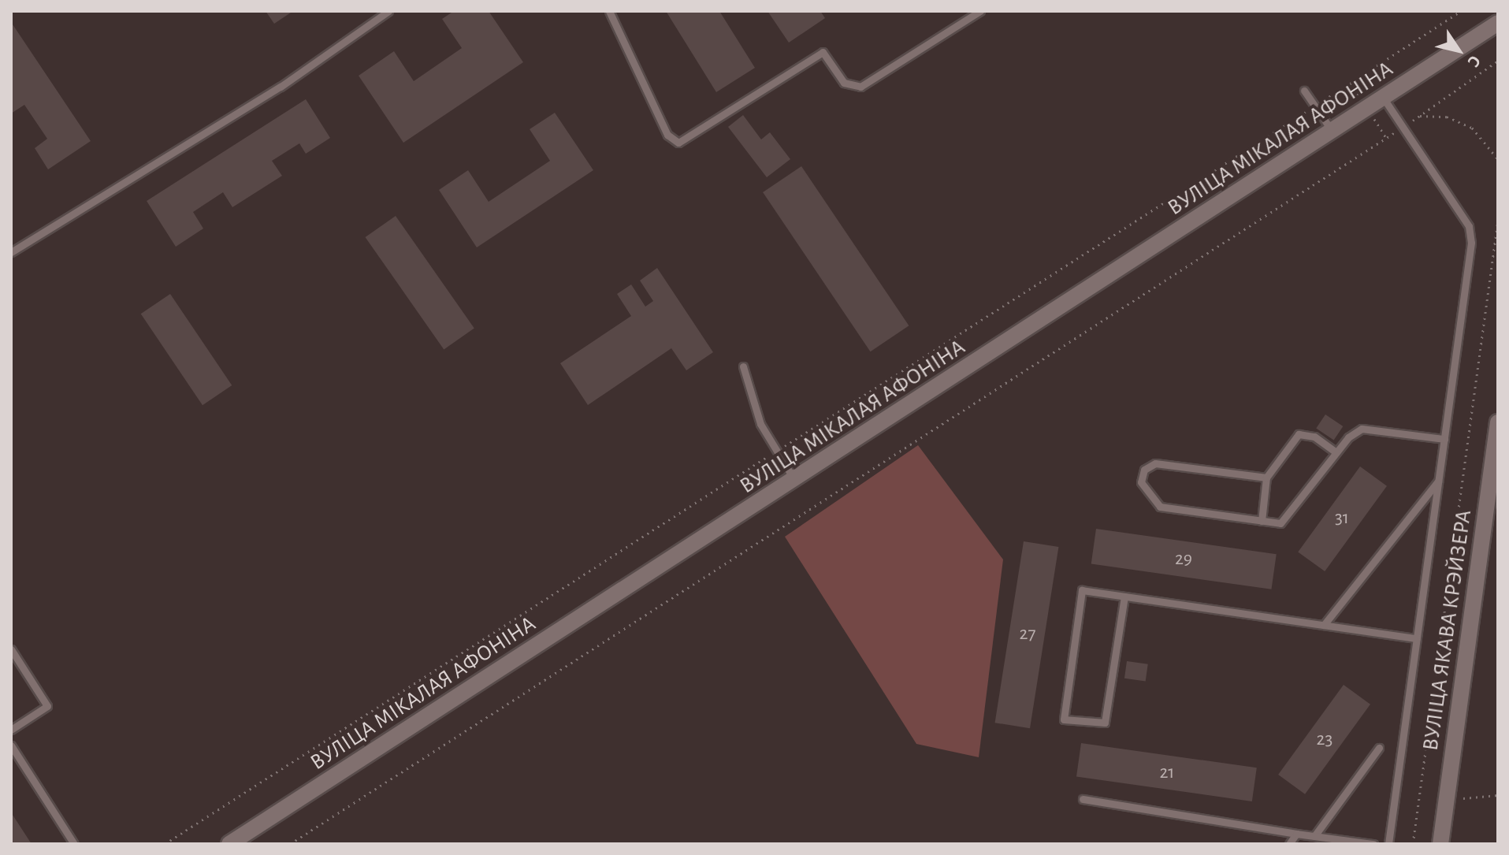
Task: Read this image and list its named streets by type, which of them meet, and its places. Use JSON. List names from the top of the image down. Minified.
{"streets":{"street":["ВУЛІЦА МІКАЛАЯ АФОНІНА","ВУЛІЦА ЯКАВА КРЭЙЗЕРА"]},"house_numbers":["31","29","27","23","21"],"north":"bottom right"}
